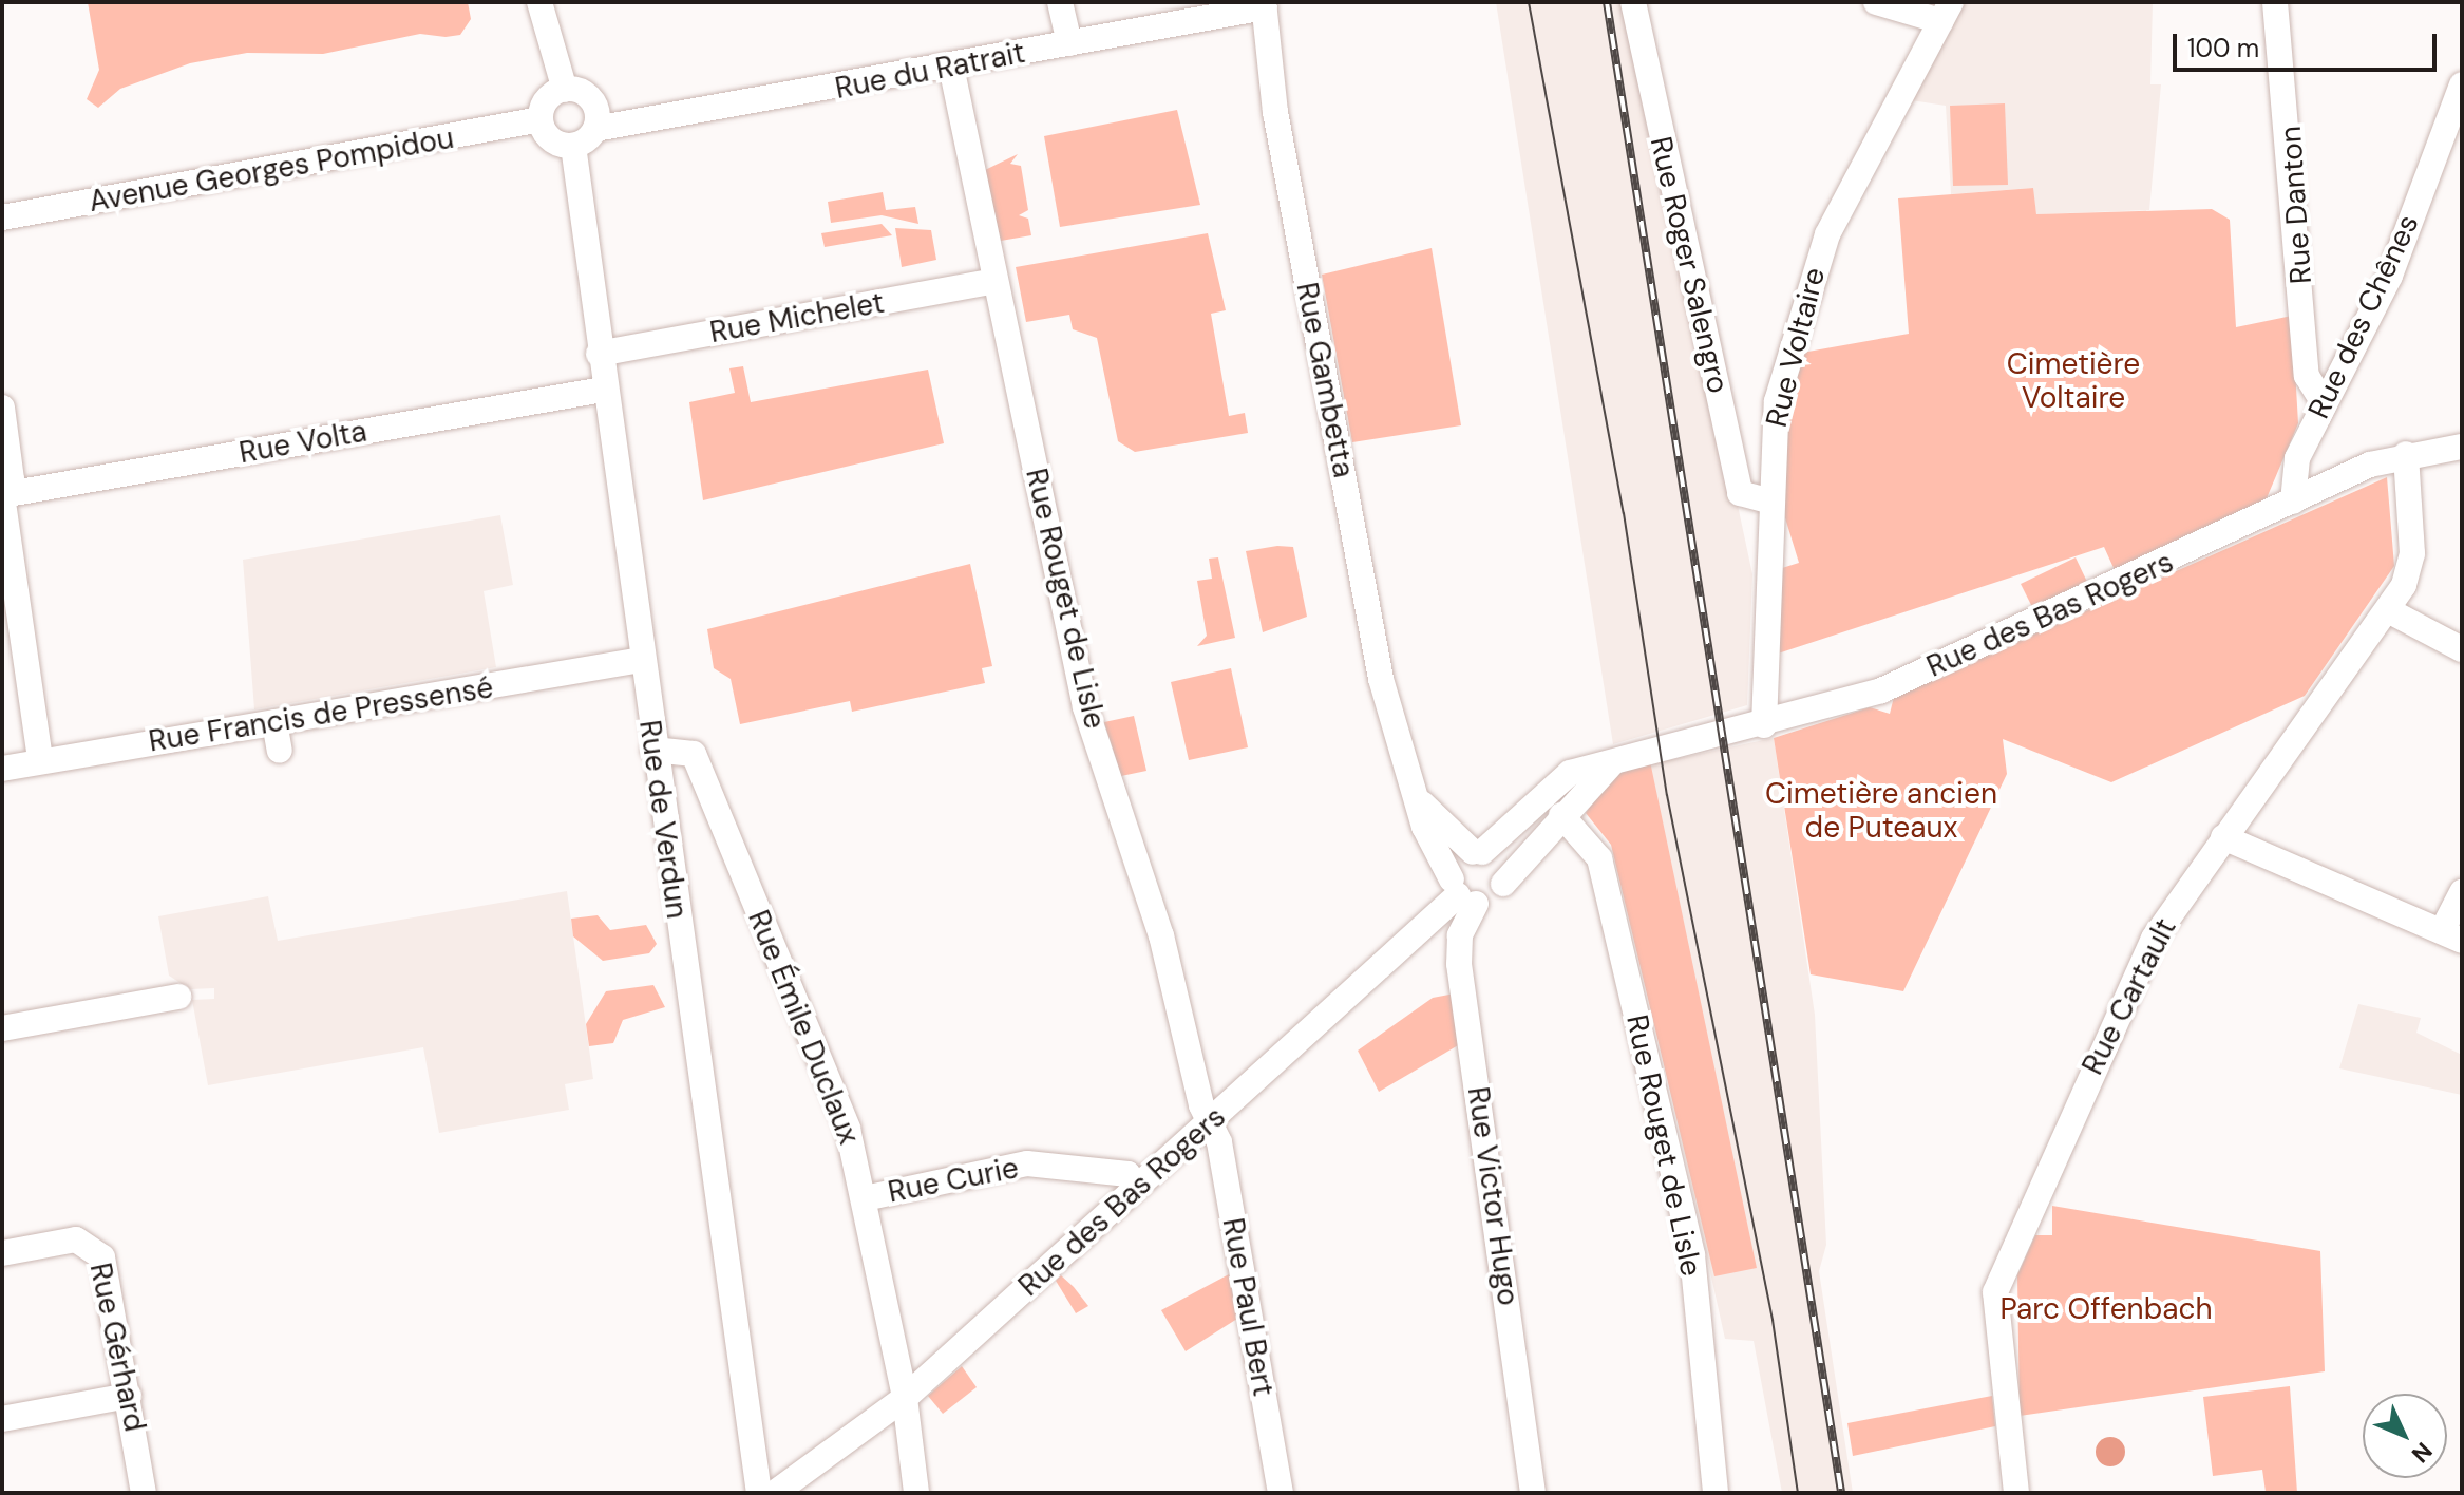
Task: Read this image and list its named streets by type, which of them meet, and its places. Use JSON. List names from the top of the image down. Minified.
{"streets":{"street":["Rue du Ratrait","Avenue Georges Pompidou","Rue Danton","Rue Roger Salengro","Rue des Chênes","Rue Michelet","Rue Voltaire","Rue Gambetta","Rue Volta","Rue Rouget de Lisle","Rue des Bas Rogers","Rue Francis de Pressensé","Rue de Verdun","Rue Cartault","Rue Émile Duclaux","Rue Curie","Rue Victor Hugo","Rue Paul Bert","Rue Gérhard"]},"crossings":[["Rue du Ratrait","Avenue Georges Pompidou"],["Rue du Ratrait","Rue Gambetta"],["Rue du Ratrait","Rue Rouget de Lisle"],["Rue du Ratrait","Rue de Verdun"],["Avenue Georges Pompidou","Rue de Verdun"],["Rue Danton","Rue des Chênes"],["Rue Roger Salengro","Rue Voltaire"],["Rue des Chênes","Rue des Bas Rogers"],["Rue Michelet","Rue Rouget de Lisle"],["Rue Michelet","Rue de Verdun"],["Rue Voltaire","Rue des Bas Rogers"],["Rue Gambetta","Rue des Bas Rogers"],["Rue Gambetta","Rue Victor Hugo"],["Rue Volta","Rue de Verdun"],["Rue Rouget de Lisle","Rue des Bas Rogers"],["Rue Rouget de Lisle","Rue Paul Bert"],["Rue des Bas Rogers","Rue Cartault"],["Rue des Bas Rogers","Rue Émile Duclaux"],["Rue des Bas Rogers","Rue Curie"],["Rue des Bas Rogers","Rue Victor Hugo"],["Rue des Bas Rogers","Rue Paul Bert"],["Rue Francis de Pressensé","Rue de Verdun"],["Rue de Verdun","Rue Émile Duclaux"],["Rue Émile Duclaux","Rue Curie"]],"parks":["Cimetière Voltaire","Cimetière ancien de Puteaux","Parc Offenbach"],"scale_bar":"100 m","north":"bottom right"}
